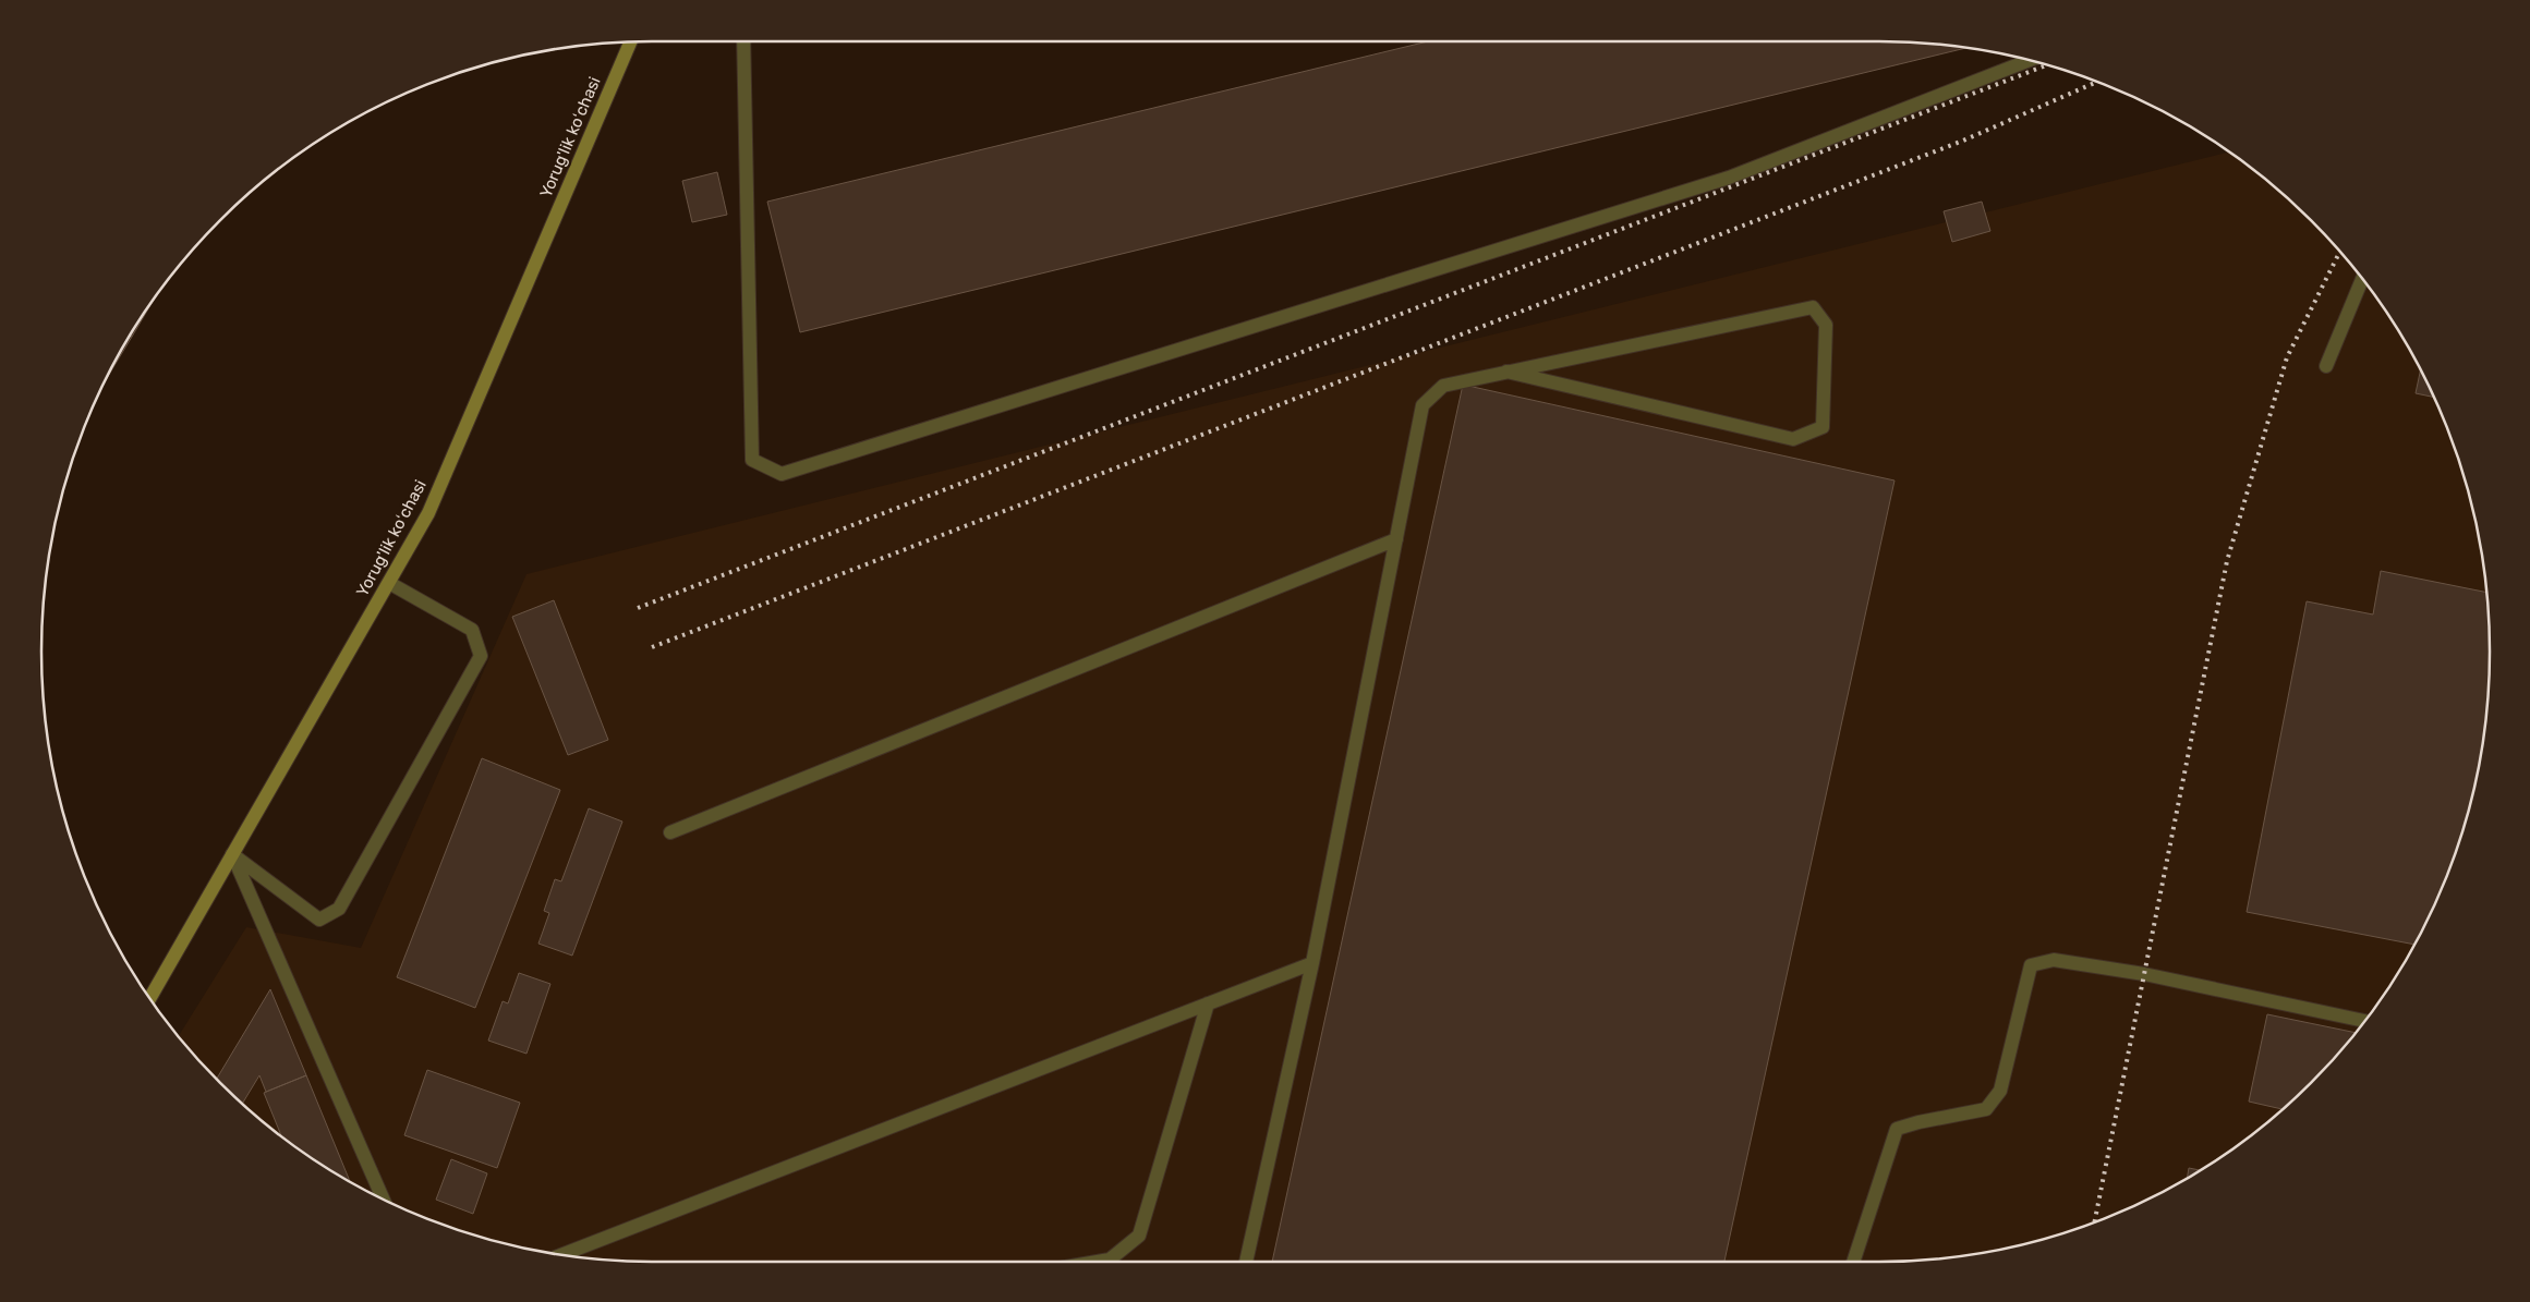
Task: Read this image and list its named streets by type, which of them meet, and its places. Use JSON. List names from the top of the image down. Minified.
{"streets":{"main road":["Yorug'lik koʻchasi"]}}
